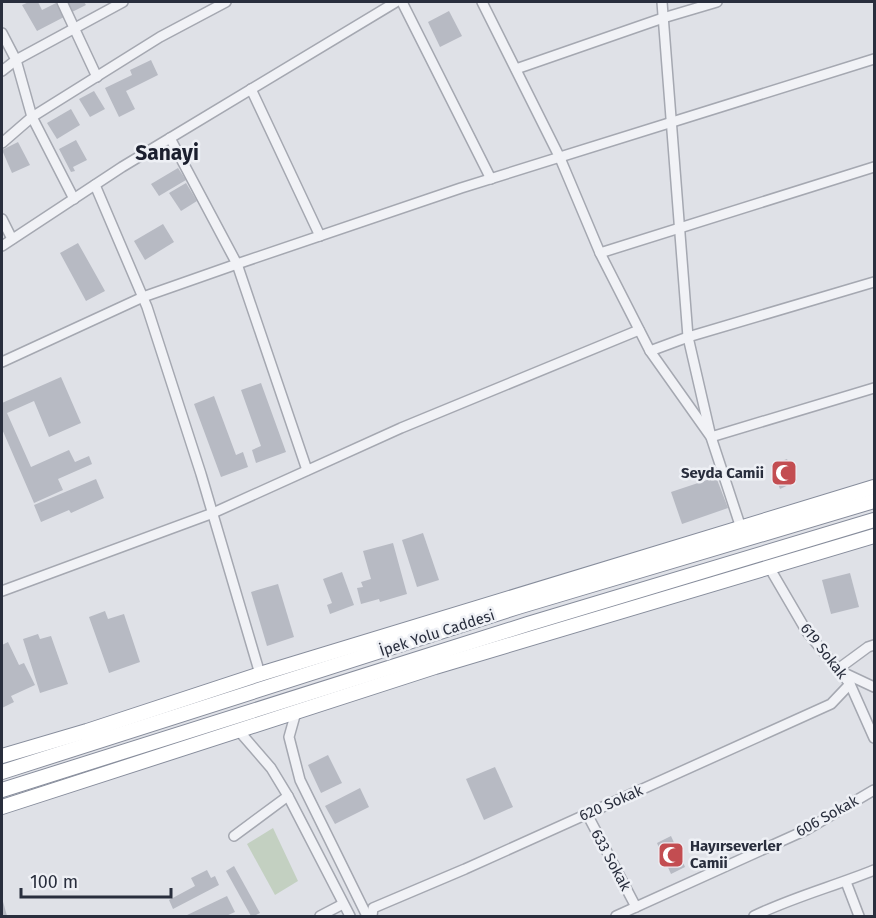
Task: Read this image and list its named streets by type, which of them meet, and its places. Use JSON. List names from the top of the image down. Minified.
{"streets":{"highway":["İpek Yolu Caddesi"],"street":["619 Sokak","620 Sokak","606 Sokak","633 Sokak"]},"crossings":[["619 Sokak","620 Sokak"],["620 Sokak","633 Sokak"],["606 Sokak","633 Sokak"]],"districts":["Sanayi"],"places":{"mosque":["Seyda Camii","Hayırseverler Camii"]},"scale_bar":"100 m"}
